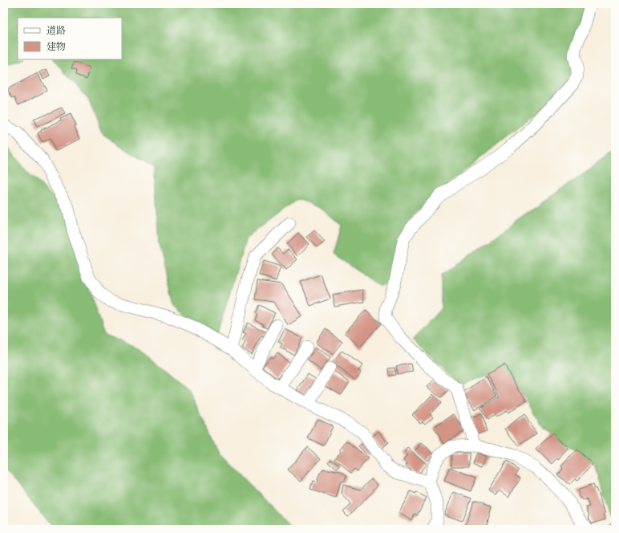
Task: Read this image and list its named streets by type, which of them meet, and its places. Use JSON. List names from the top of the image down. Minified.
{"legend":["道路","建物"]}
